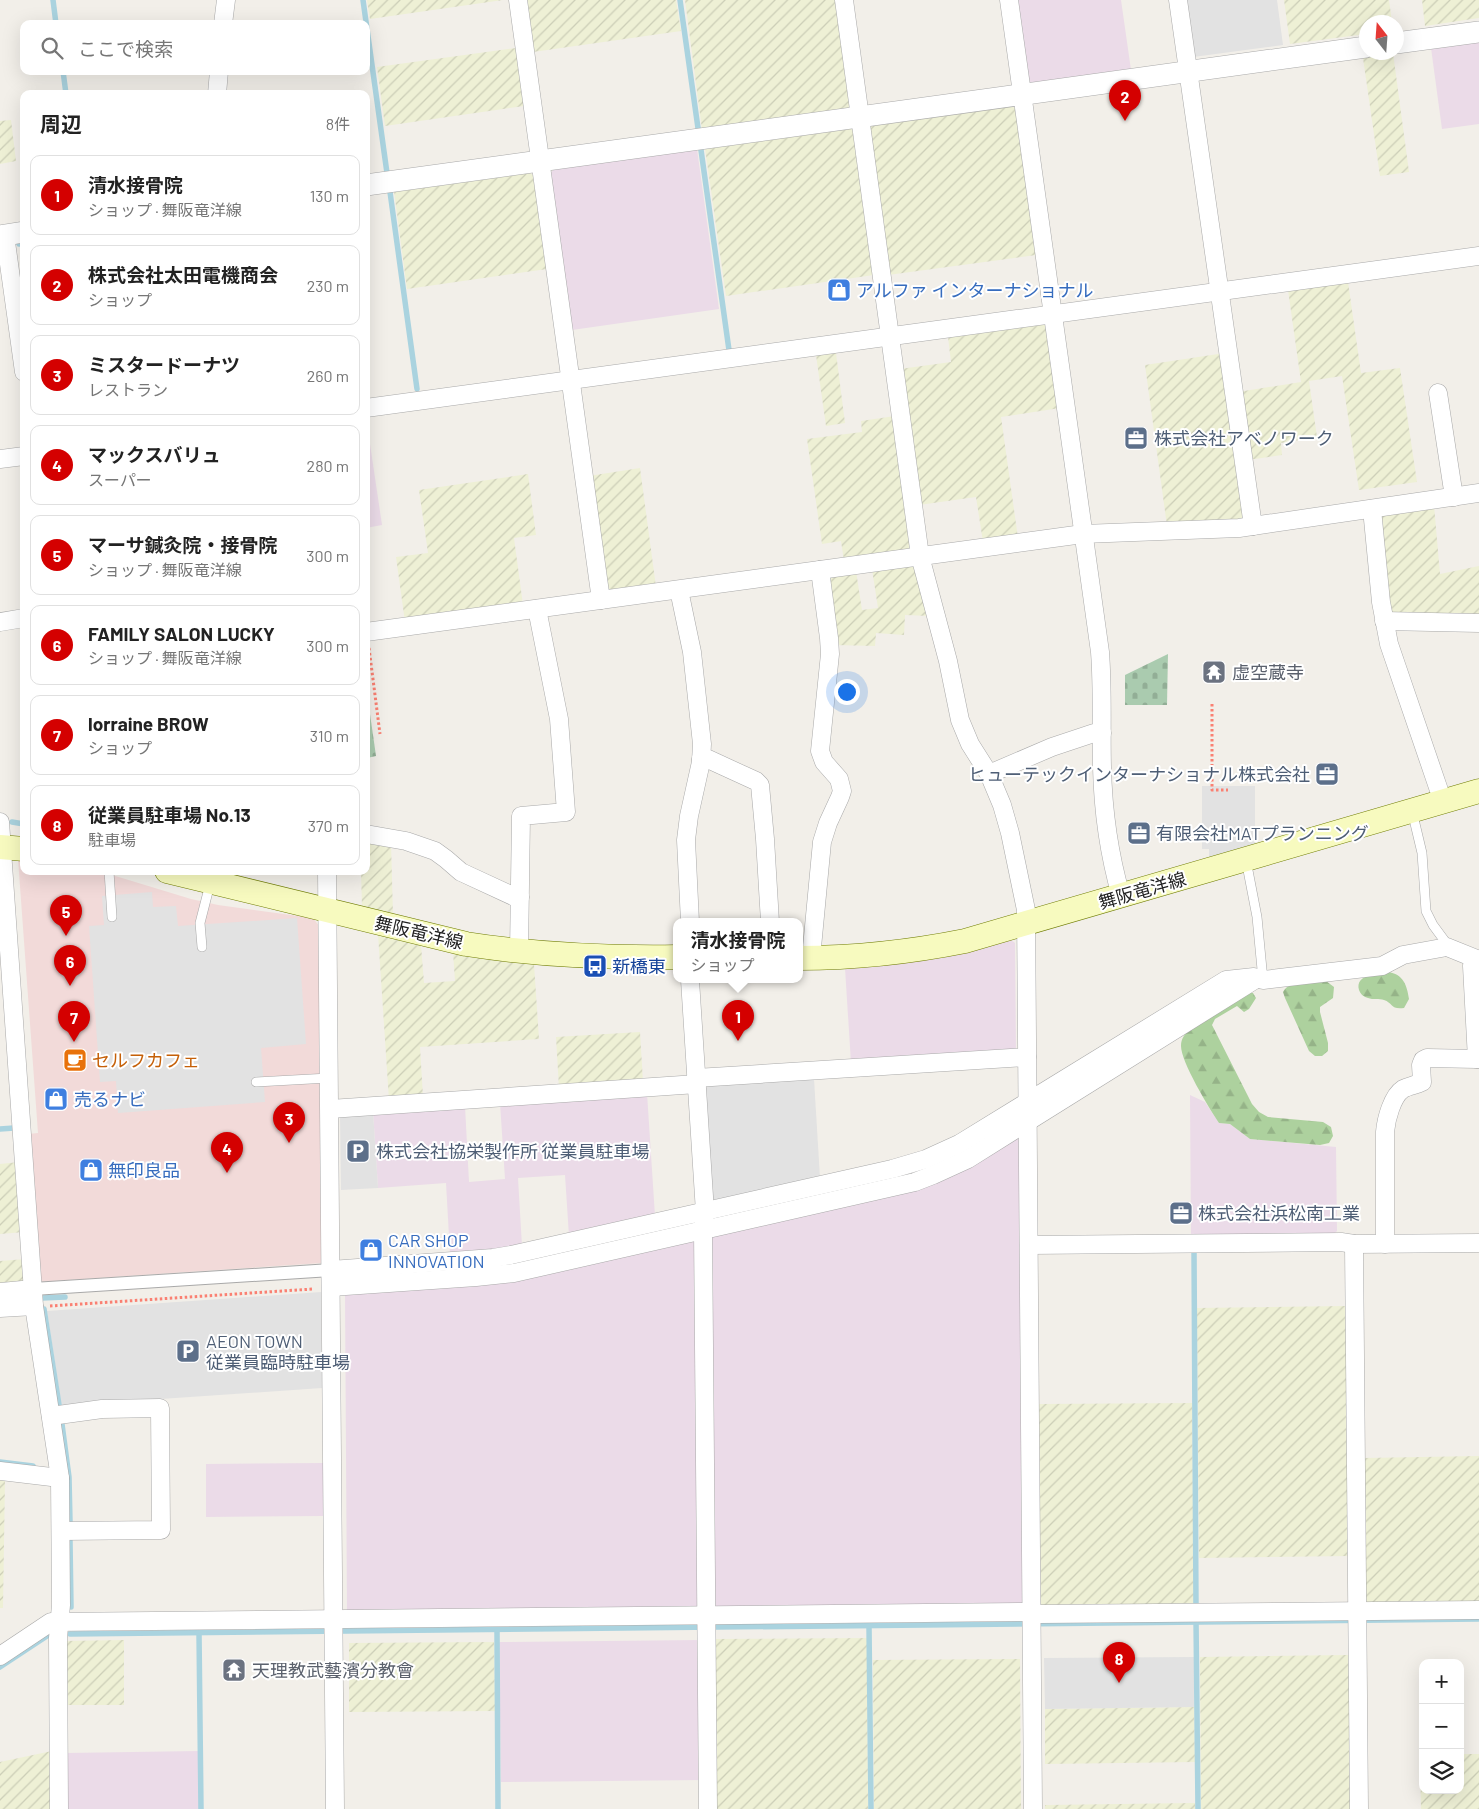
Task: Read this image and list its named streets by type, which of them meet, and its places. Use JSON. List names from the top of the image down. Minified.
{"streets":{"main road":["舞阪竜洋線"]},"places":{"shop":["アルファ インターナショナル","売るナビ","無印良品","CAR SHOP INNOVATION"],"office":["株式会社アベノワーク","ヒューテックインターナショナル株式会社","有限会社MATプランニング","株式会社浜松南工業"],"temple":["虚空蔵寺","天理教武藝濱分教會"],"bus stop":["新橋東"],"cafe":["セルフカフェ"],"parking":["株式会社協栄製作所 従業員駐車場","AEON TOWN 従業員臨時駐車場"]},"north":"top","page":{"search":"ここで検索","pins":["2","5","6","1","7","3","4","8"],"heading":["周辺","8件"],"list":[{"mark":"1","name":"清水接骨院","note":"ショップ · 舞阪竜洋線","value":"130 m"},{"mark":"2","name":"株式会社太田電機商会","note":"ショップ","value":"230 m"},{"mark":"3","name":"ミスタードーナツ","note":"レストラン","value":"260 m"},{"mark":"4","name":"マックスバリュ","note":"スーパー","value":"280 m"},{"mark":"5","name":"マーサ鍼灸院・接骨院","note":"ショップ · 舞阪竜洋線","value":"300 m"},{"mark":"6","name":"FAMILY SALON LUCKY","note":"ショップ · 舞阪竜洋線","value":"300 m"},{"mark":"7","name":"lorraine BROW","note":"ショップ","value":"310 m"},{"mark":"8","name":"従業員駐車場 No.13","note":"駐車場","value":"370 m"}],"popup":["清水接骨院","ショップ"],"map_buttons":["+","−"]}}
